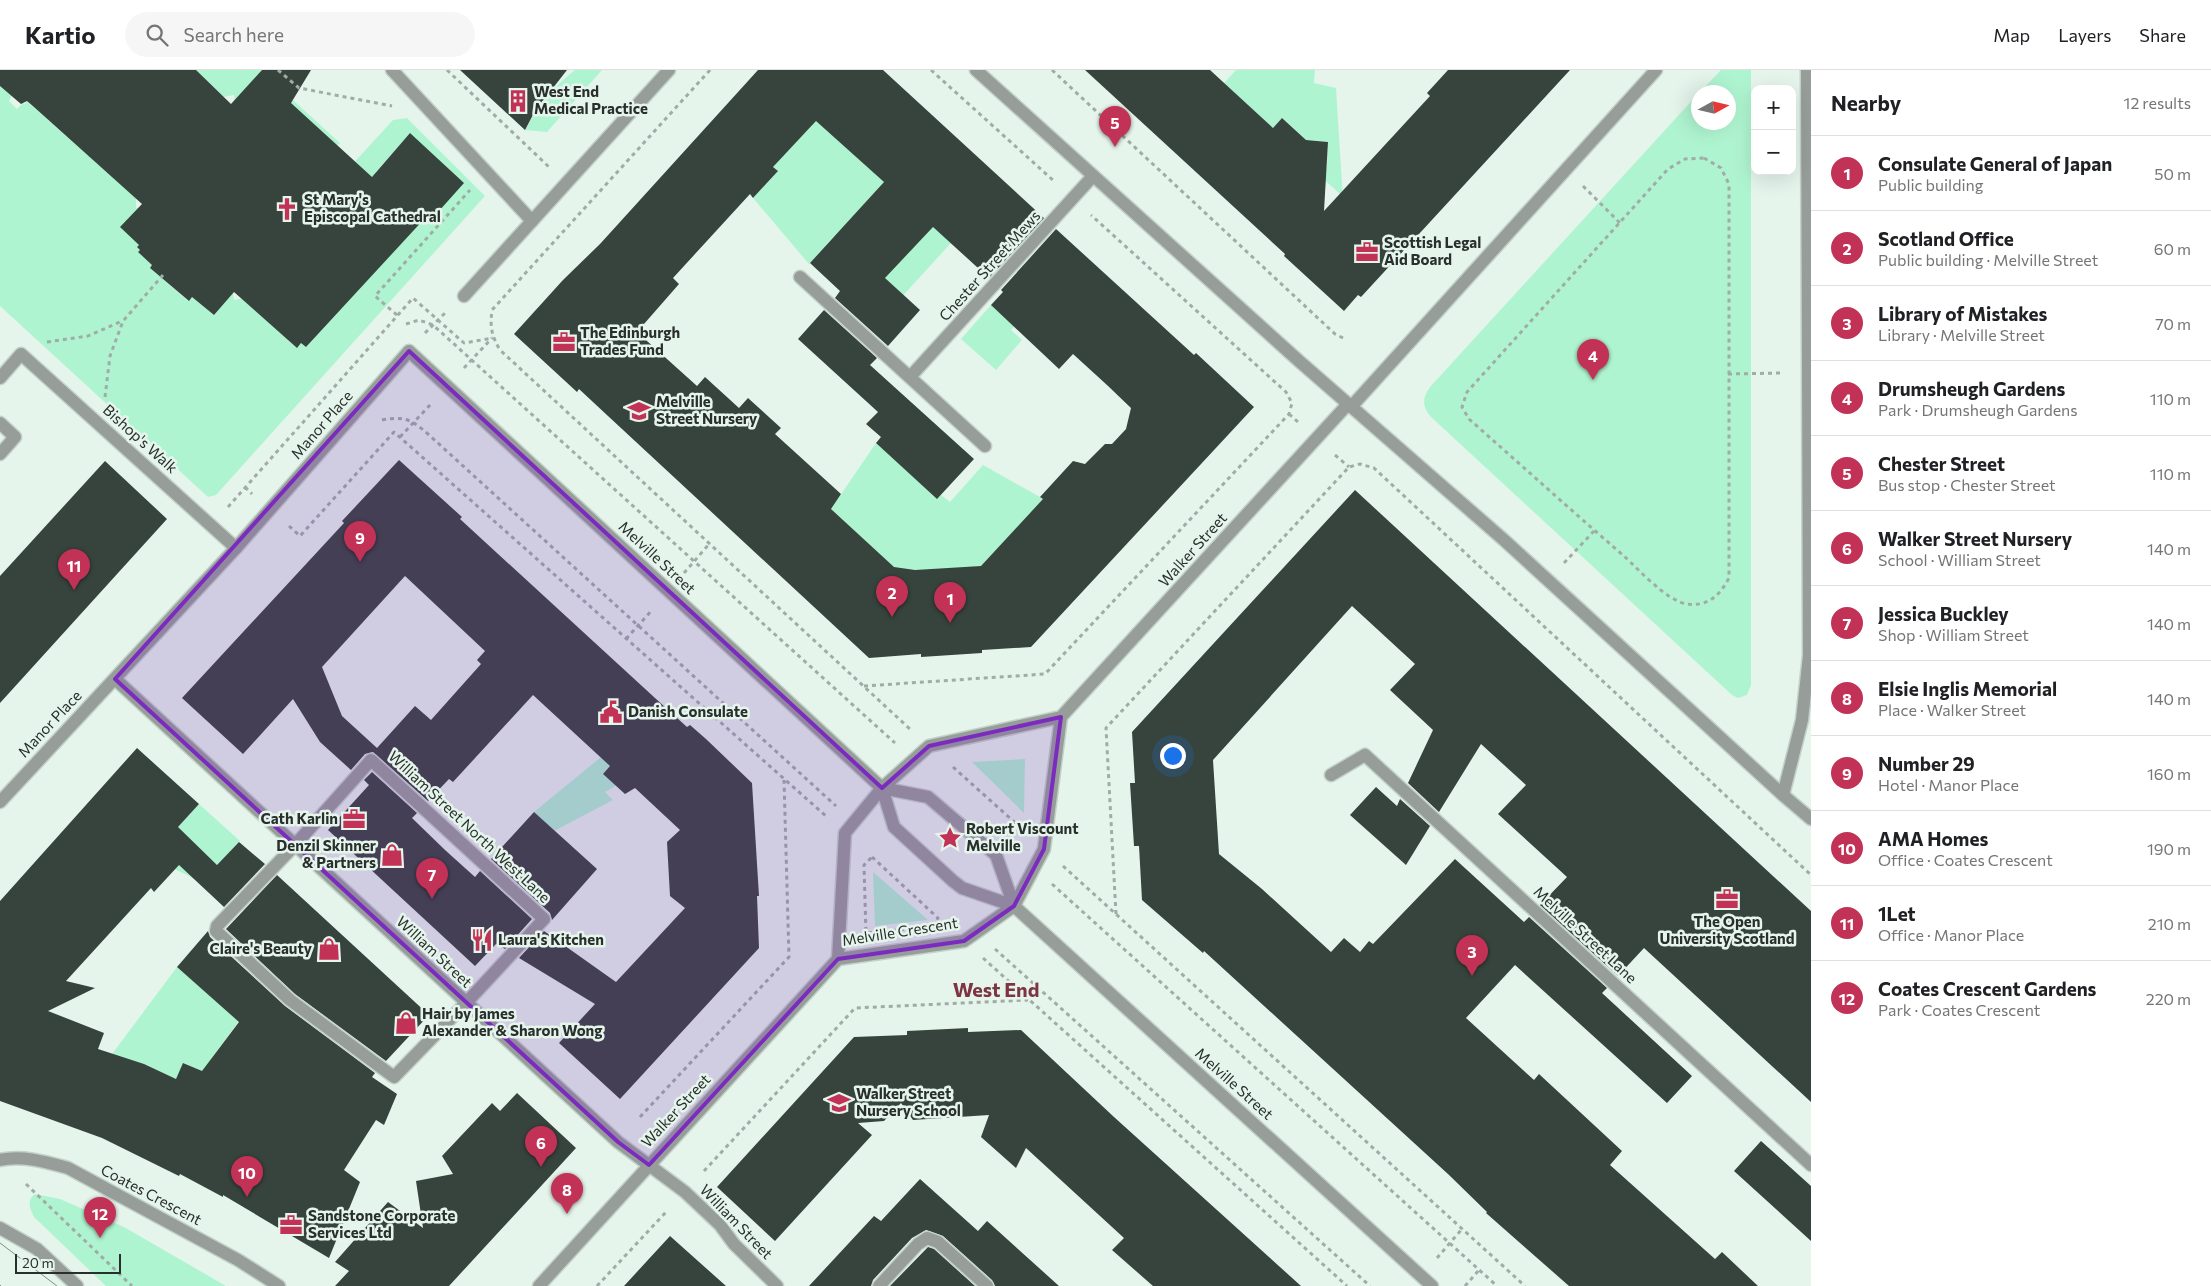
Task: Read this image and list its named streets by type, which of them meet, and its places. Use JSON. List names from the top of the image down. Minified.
{"streets":{"street":["Chester Street Mews","Manor Place","Bishop's Walk","Walker Street","Melville Street","William Street North West Lane","Melville Crescent","Melville Street Lane","William Street","Coates Crescent"]},"crossings":[["Manor Place","Bishop's Walk"],["Manor Place","Melville Street"],["Manor Place","William Street"],["Walker Street","Melville Crescent"],["Walker Street","William Street"],["Melville Street","Melville Crescent"],["William Street North West Lane","William Street"]],"districts":["West End"],"places":{"building":["West End Medical Practice"],"church":["St Mary's Episcopal Cathedral"],"office":["Scottish Legal Aid Board","The Edinburgh Trades Fund","Cath Karlin","The Open University Scotland","Sandstone Corporate Services Ltd"],"school or university":["Melville Street Nursery","Walker Street Nursery School"],"public building":["Danish Consulate"],"place":["Robert Viscount Melville"],"shop":["Denzil Skinner & Partners","Claire's Beauty","Hair by James Alexander & Sharon Wong"],"restaurant":["Laura's Kitchen"]},"scale_bar":"20 m","north":"right","page":{"header":"Kartio","search":"Search here","nav":["Map","Layers","Share"],"heading":["Nearby","12 results"],"map_buttons":["+","−"],"pins":["5","4","9","11","2","1","7","3","6","10","8","12"],"list":[{"mark":"1","name":"Consulate General of Japan","note":"Public building","value":"50 m"},{"mark":"2","name":"Scotland Office","note":"Public building · Melville Street","value":"60 m"},{"mark":"3","name":"Library of Mistakes","note":"Library · Melville Street","value":"70 m"},{"mark":"4","name":"Drumsheugh Gardens","note":"Park · Drumsheugh Gardens","value":"110 m"},{"mark":"5","name":"Chester Street","note":"Bus stop · Chester Street","value":"110 m"},{"mark":"6","name":"Walker Street Nursery","note":"School · William Street","value":"140 m"},{"mark":"7","name":"Jessica Buckley","note":"Shop · William Street","value":"140 m"},{"mark":"8","name":"Elsie Inglis Memorial","note":"Place · Walker Street","value":"140 m"},{"mark":"9","name":"Number 29","note":"Hotel · Manor Place","value":"160 m"},{"mark":"10","name":"AMA Homes","note":"Office · Coates Crescent","value":"190 m"},{"mark":"11","name":"1Let","note":"Office · Manor Place","value":"210 m"},{"mark":"12","name":"Coates Crescent Gardens","note":"Park · Coates Crescent","value":"220 m"}],"scale":"20 m"}}
